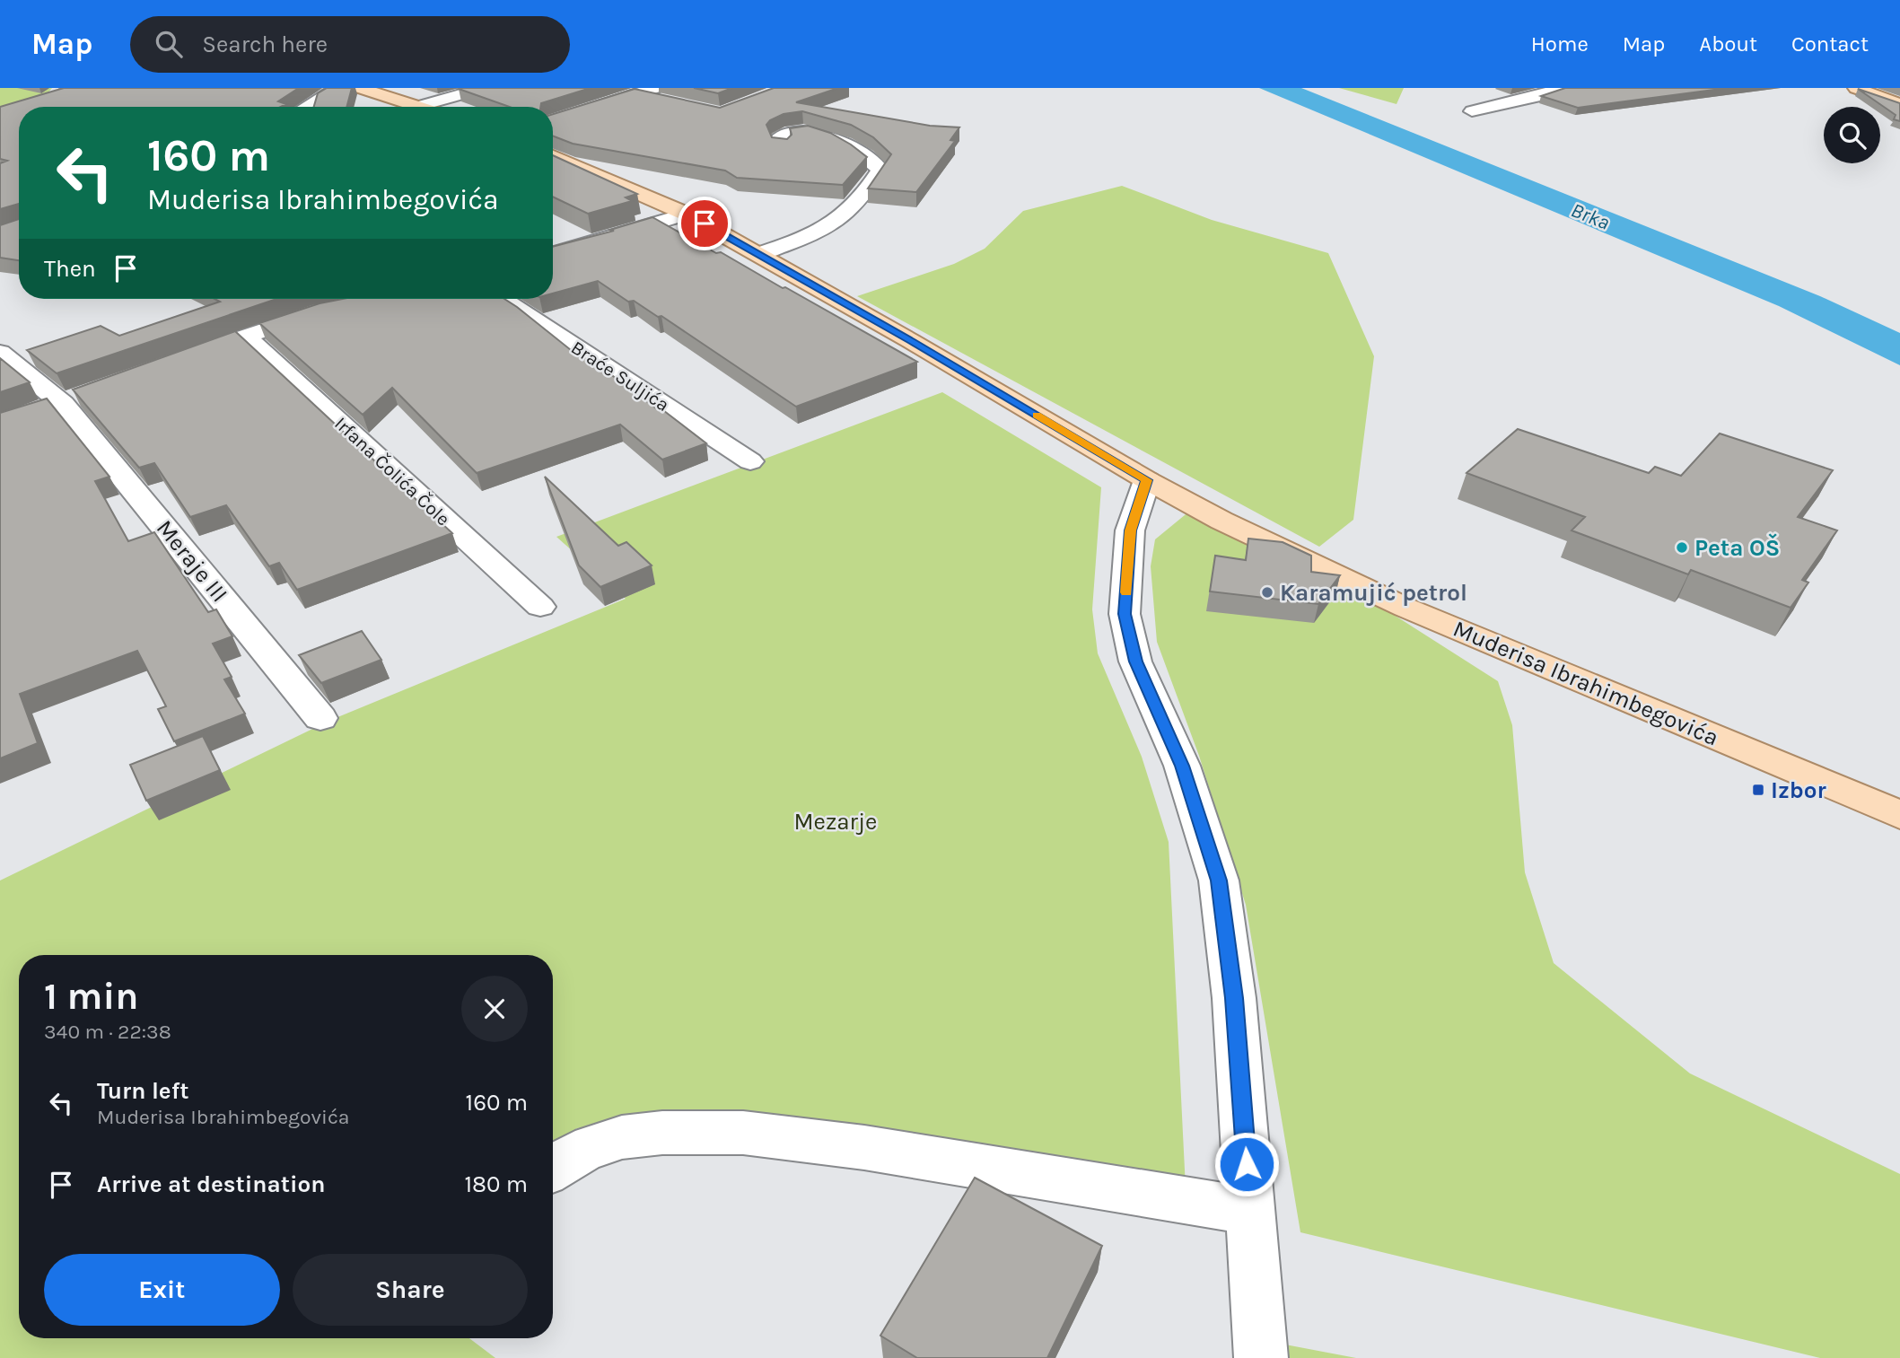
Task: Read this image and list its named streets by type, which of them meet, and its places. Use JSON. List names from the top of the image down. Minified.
{"streets":{"main road":["Muderisa Ibrahimbegovića"],"street":["Braće Suljića","Irfana Čolića Čole","Meraje III"]},"water":["Brka"],"parks":["Mezarje"],"places":{"other":["Peta OŠ","Karamujić petrol"],"transit":["Izbor"]},"page":{"header":"Map","search":"Search here","nav":["Home","Map","About","Contact"],"turn":["160 m","Muderisa Ibrahimbegovića"],"then":"Then","heading":["1 min","340 m · 22:38"],"list":[{"name":"Turn left","note":"Muderisa Ibrahimbegovića","value":"160 m"},{"name":"Arrive at destination","value":"180 m"}],"buttons":["Exit","Share"]}}
